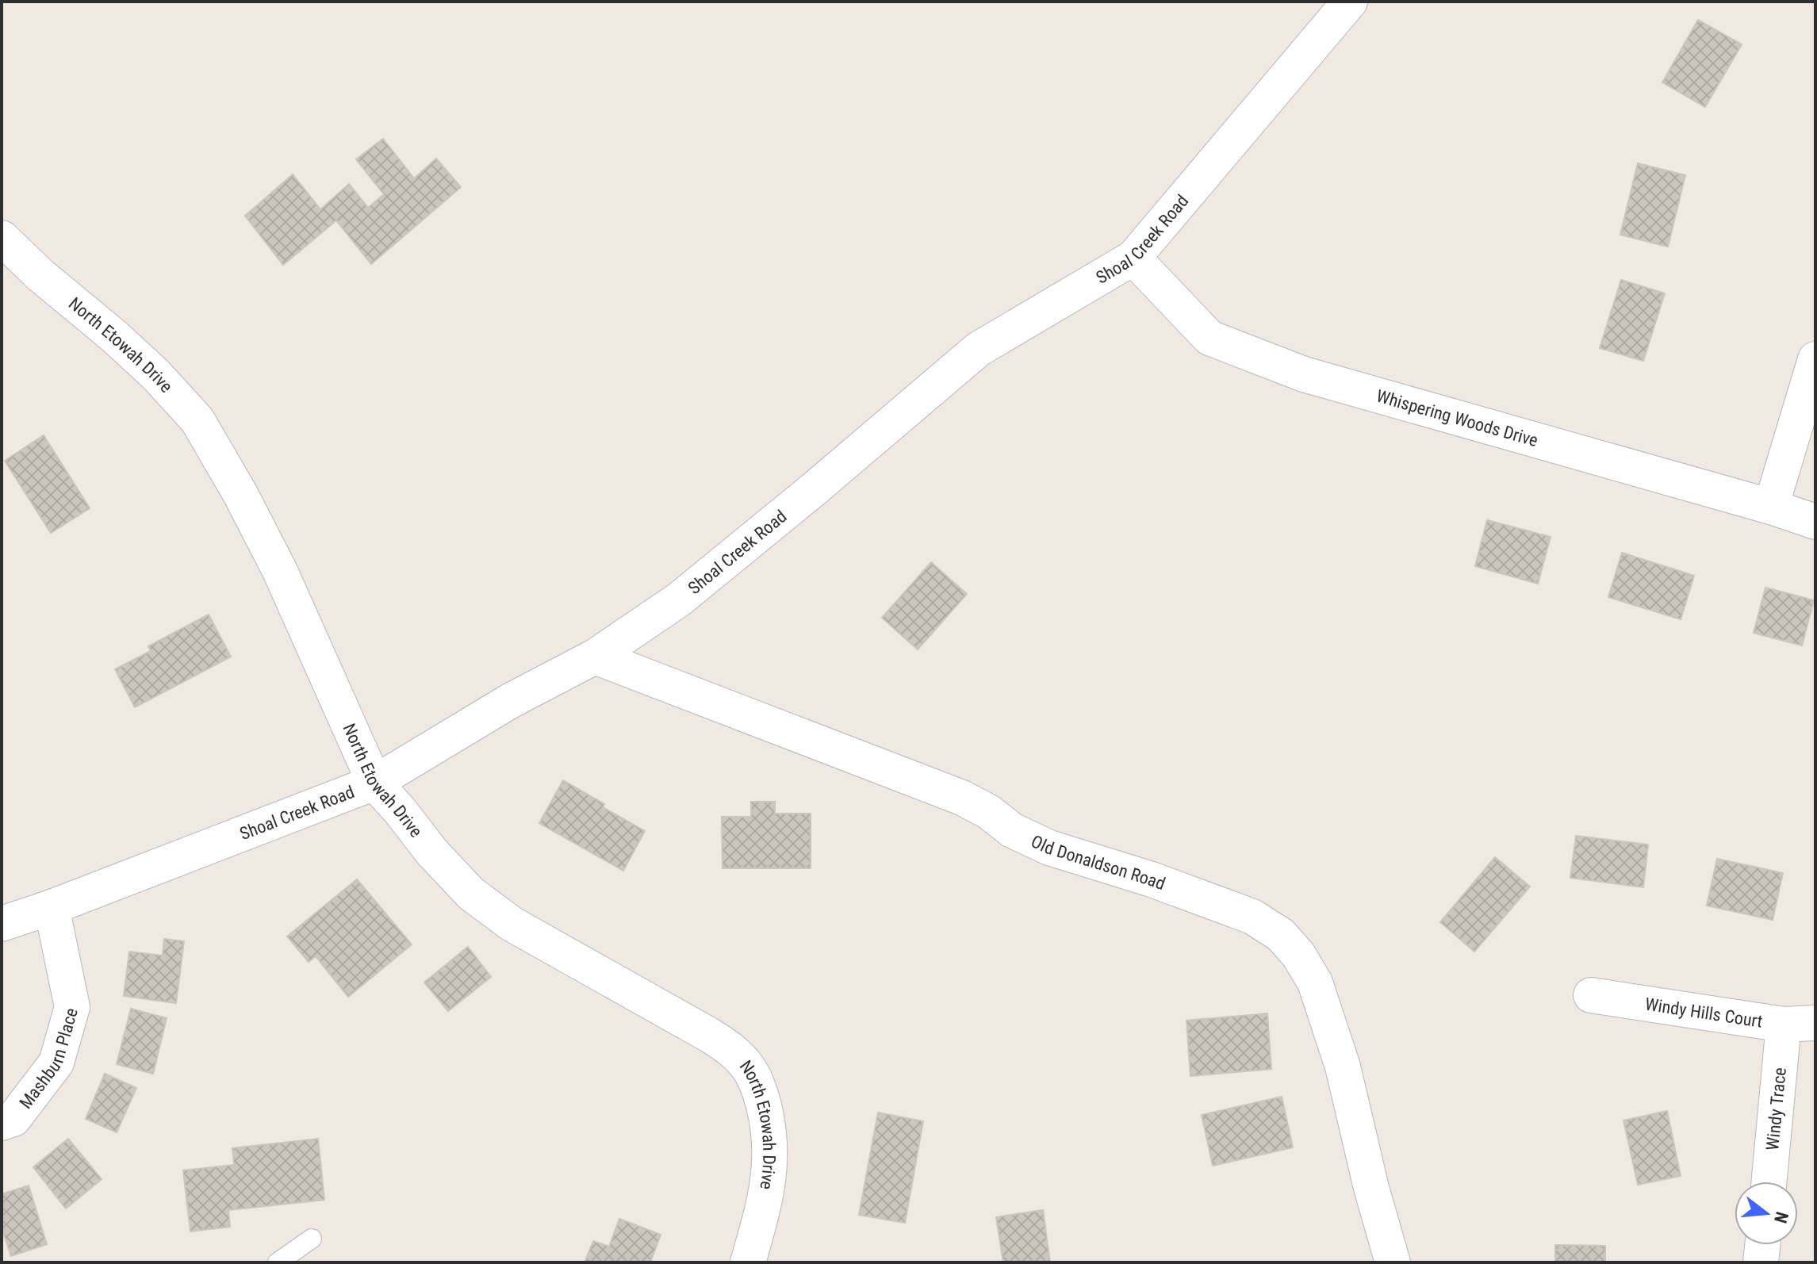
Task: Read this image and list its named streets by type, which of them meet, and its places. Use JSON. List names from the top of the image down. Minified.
{"streets":{"street":["Shoal Creek Road","North Etowah Drive","Whispering Woods Drive","Old Donaldson Road","Windy Hills Court","Mashburn Place","Windy Trace"]},"crossings":[["Shoal Creek Road","North Etowah Drive"],["Shoal Creek Road","Whispering Woods Drive"],["Shoal Creek Road","Old Donaldson Road"],["Shoal Creek Road","Mashburn Place"],["Windy Hills Court","Windy Trace"]],"north":"right"}
